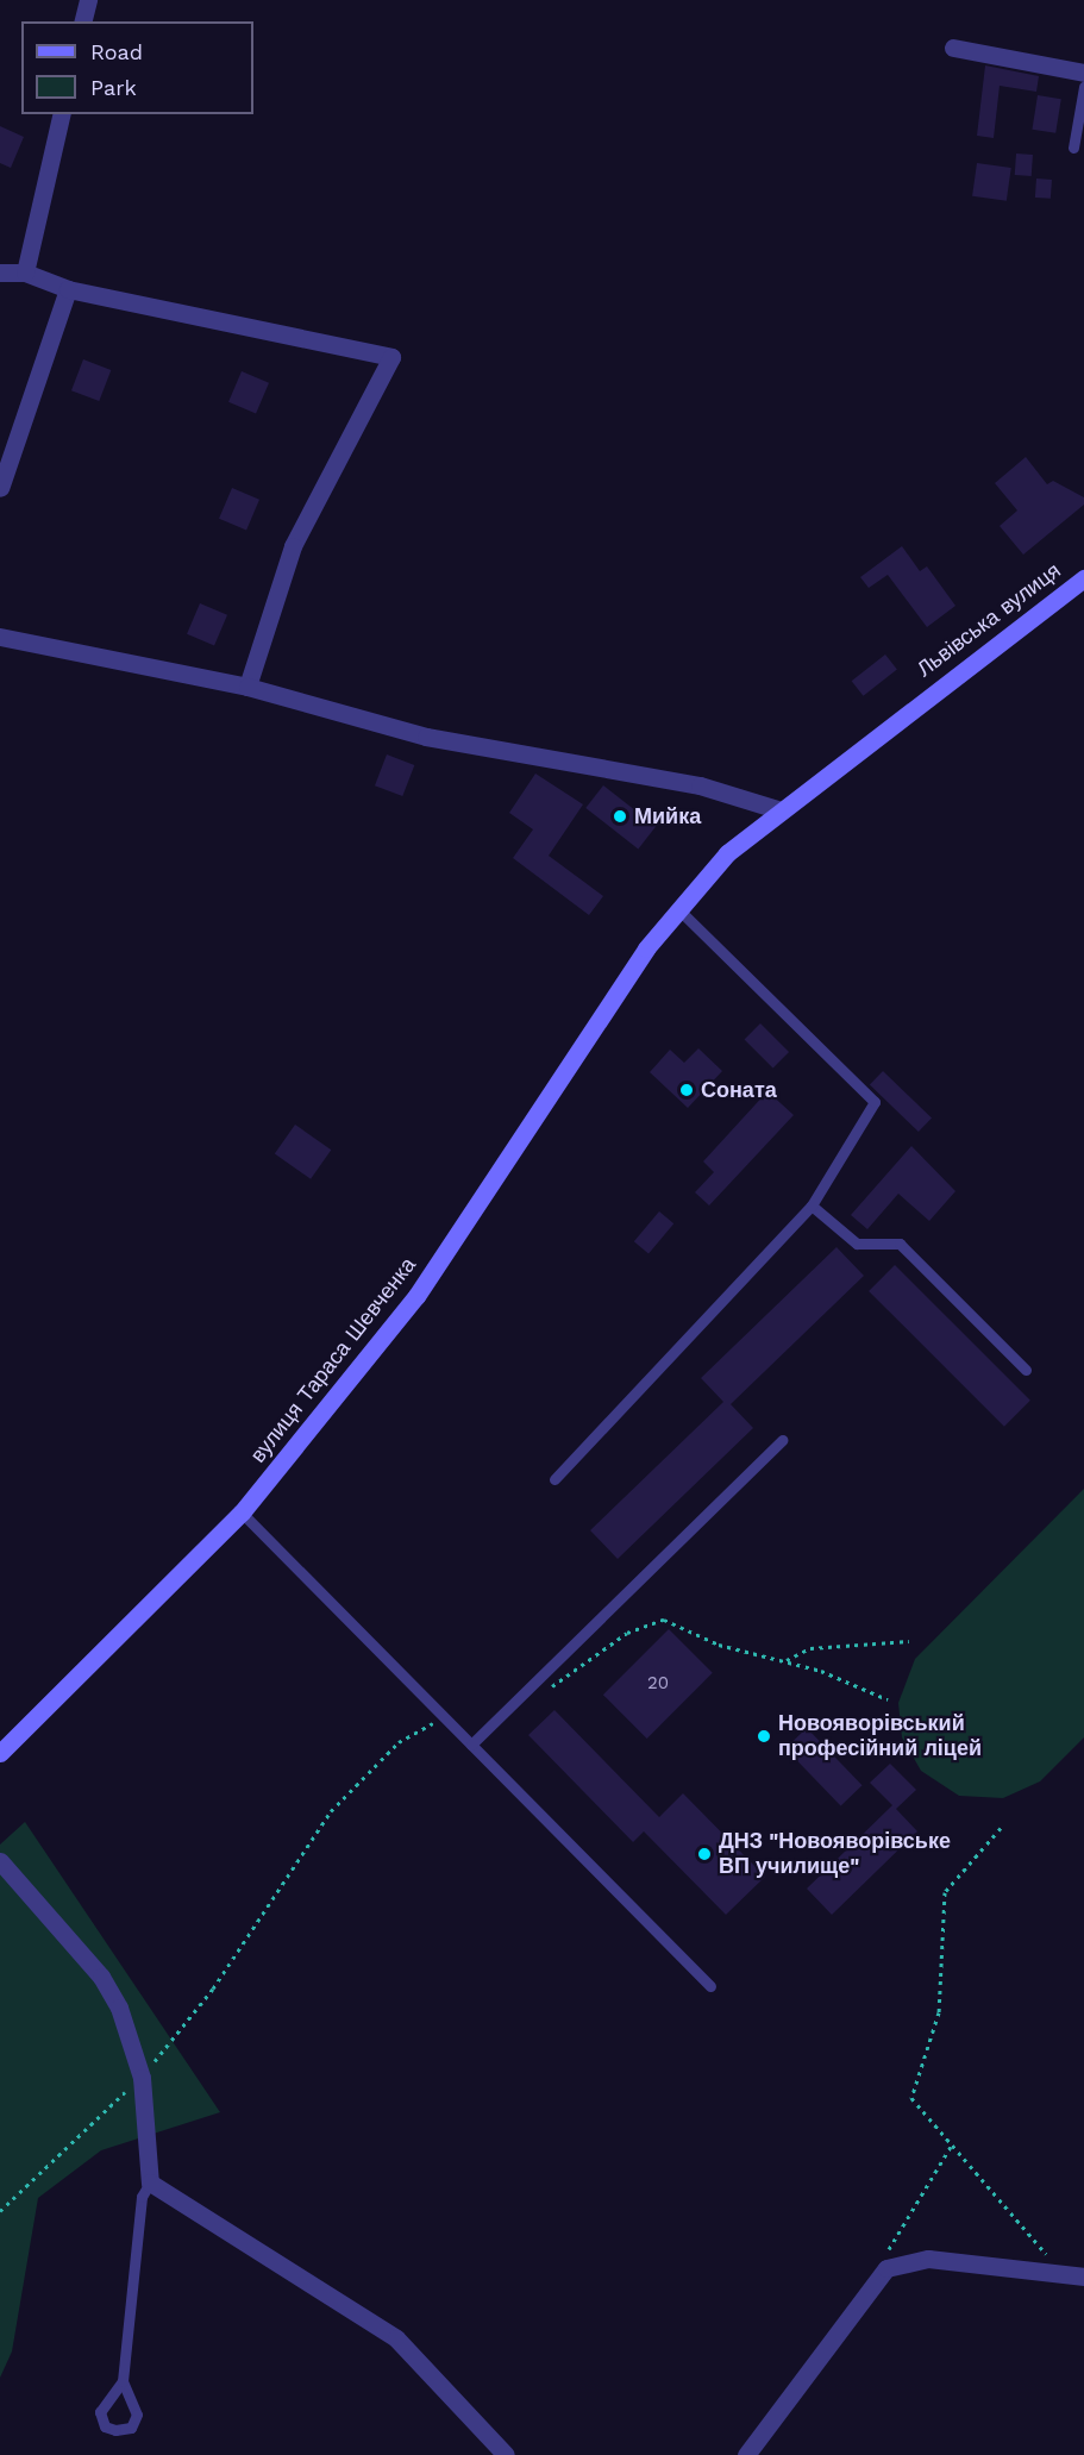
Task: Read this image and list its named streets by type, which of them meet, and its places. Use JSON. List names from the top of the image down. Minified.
{"streets":{"street":["Львівська вулиця","вулиця Тараса Шевченка"]},"crossings":[["Львівська вулиця","вулиця Тараса Шевченка"]],"places":["Мийка","Соната","Новояворівський професійний ліцей","ДНЗ \"Новояворівське ВП училище\""],"house_numbers":["20"],"legend":["Road","Park"]}
